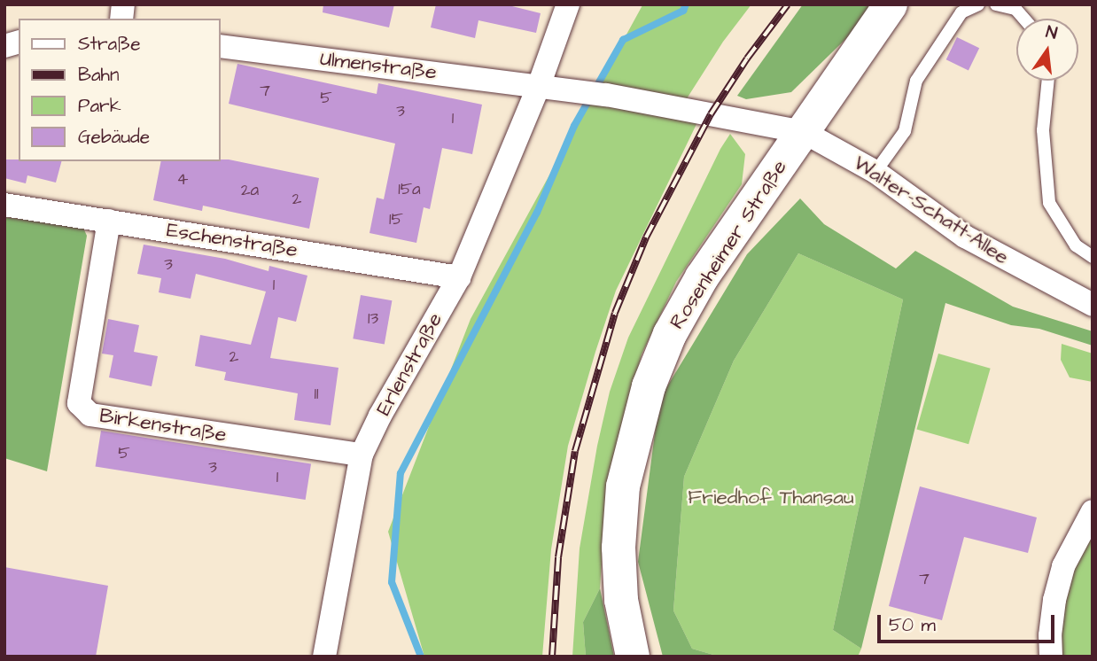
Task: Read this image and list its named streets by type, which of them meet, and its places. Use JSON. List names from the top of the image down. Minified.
{"streets":{"main road":["Rosenheimer Straße"],"street":["Ulmenstraße","Walter-Schatt-Allee","Eschenstraße","Erlenstraße","Birkenstraße"]},"crossings":[["Ulmenstraße","Erlenstraße"],["Walter-Schatt-Allee","Rosenheimer Straße"],["Eschenstraße","Erlenstraße"],["Eschenstraße","Birkenstraße"],["Erlenstraße","Birkenstraße"]],"parks":["Friedhof Thansau"],"house_numbers":["7","5","3","1","4","15a","2a","2","15","3","1","13","2","11","5","3","1","7"],"legend":["Straße","Bahn","Park","Gebäude"],"scale_bar":"50 m","north":"top"}
